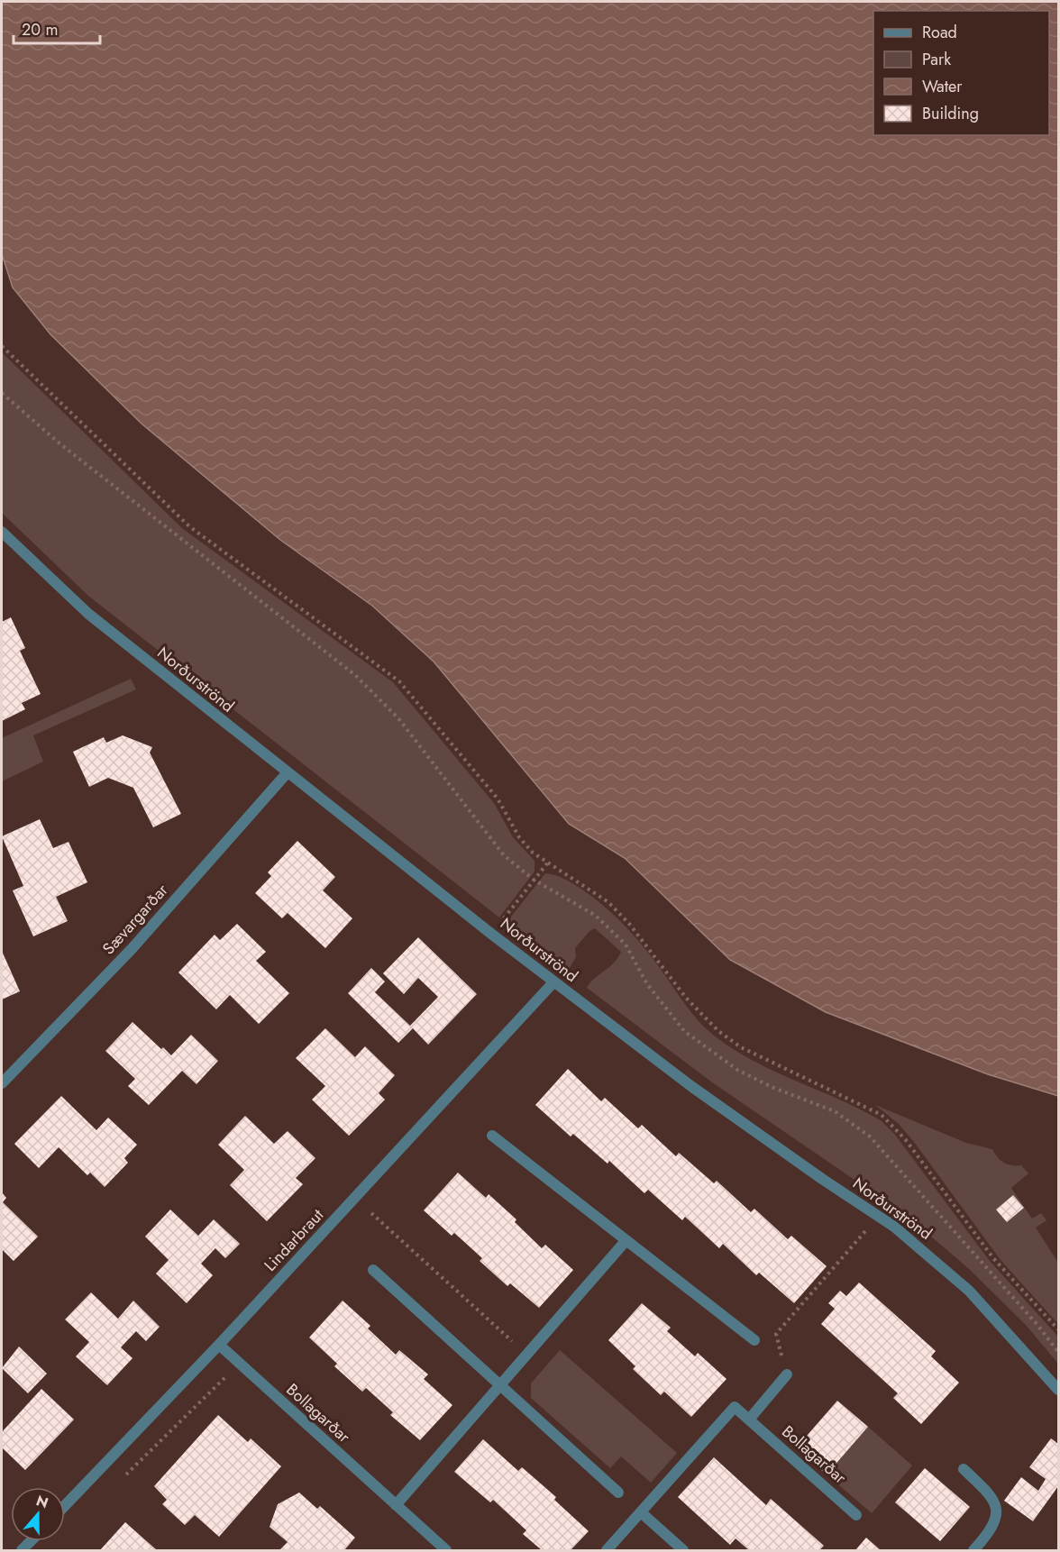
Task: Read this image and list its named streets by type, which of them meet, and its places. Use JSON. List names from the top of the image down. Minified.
{"streets":{"street":["Norðurströnd","Sævargarðar","Lindarbraut","Bollagarðar"]},"crossings":[["Norðurströnd","Sævargarðar"],["Norðurströnd","Lindarbraut"],["Lindarbraut","Bollagarðar"]],"legend":["Road","Park","Water","Building"],"scale_bar":"20 m","north":"top"}
